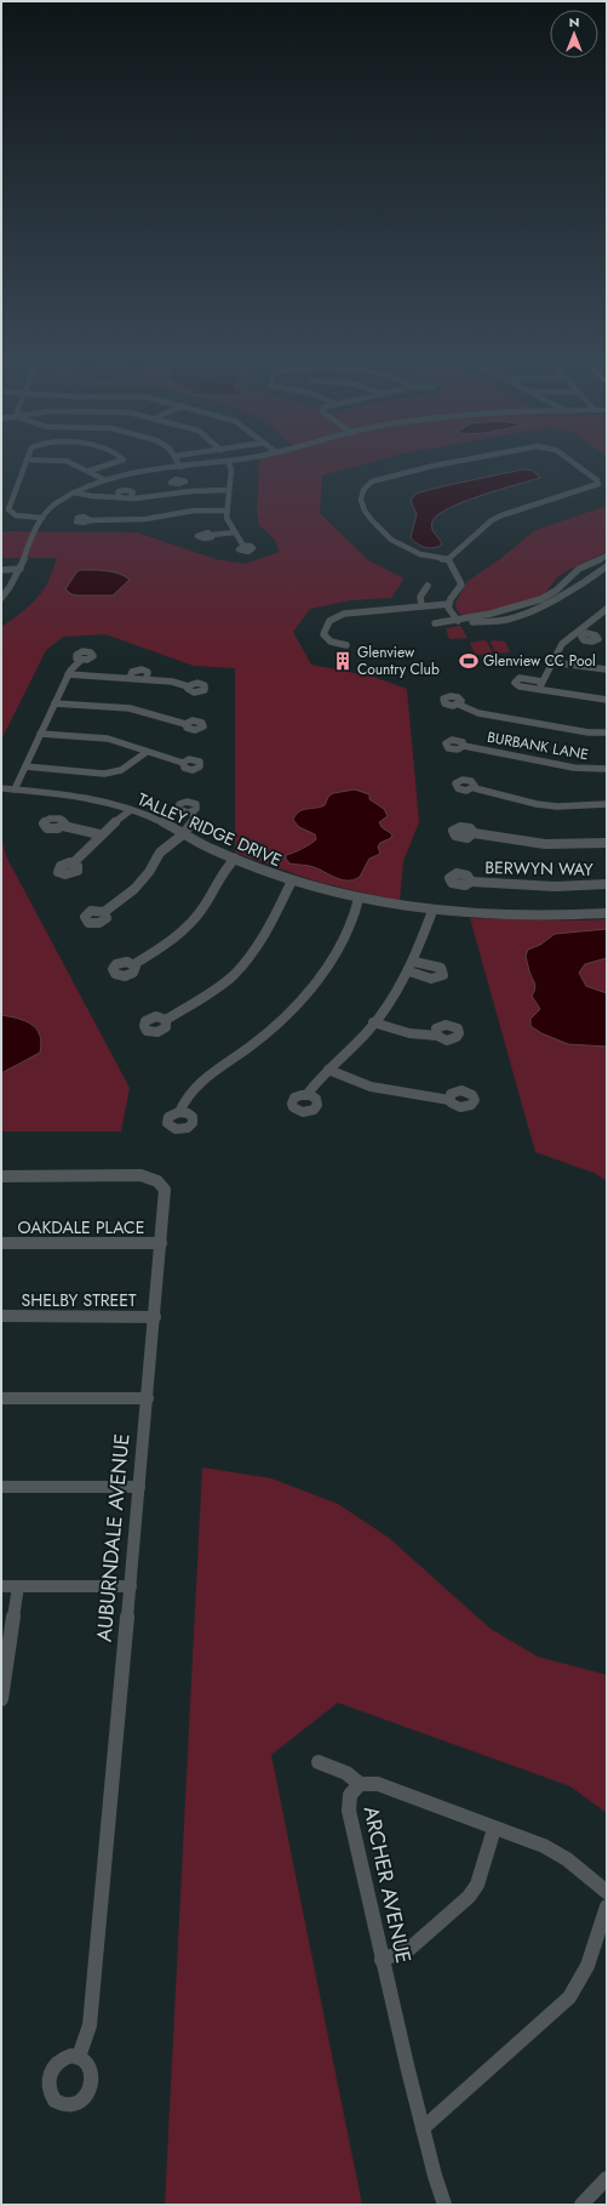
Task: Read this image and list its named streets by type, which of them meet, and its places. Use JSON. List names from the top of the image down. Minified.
{"streets":{"street":["BURBANK LANE","TALLEY RIDGE DRIVE","BERWYN WAY","OAKDALE PLACE","SHELBY STREET","AUBURNDALE AVENUE","ARCHER AVENUE"]},"crossings":[["OAKDALE PLACE","AUBURNDALE AVENUE"],["SHELBY STREET","AUBURNDALE AVENUE"]],"places":{"building":["Glenview Country Club"],"sports":["Glenview CC Pool"]},"north":"top"}
